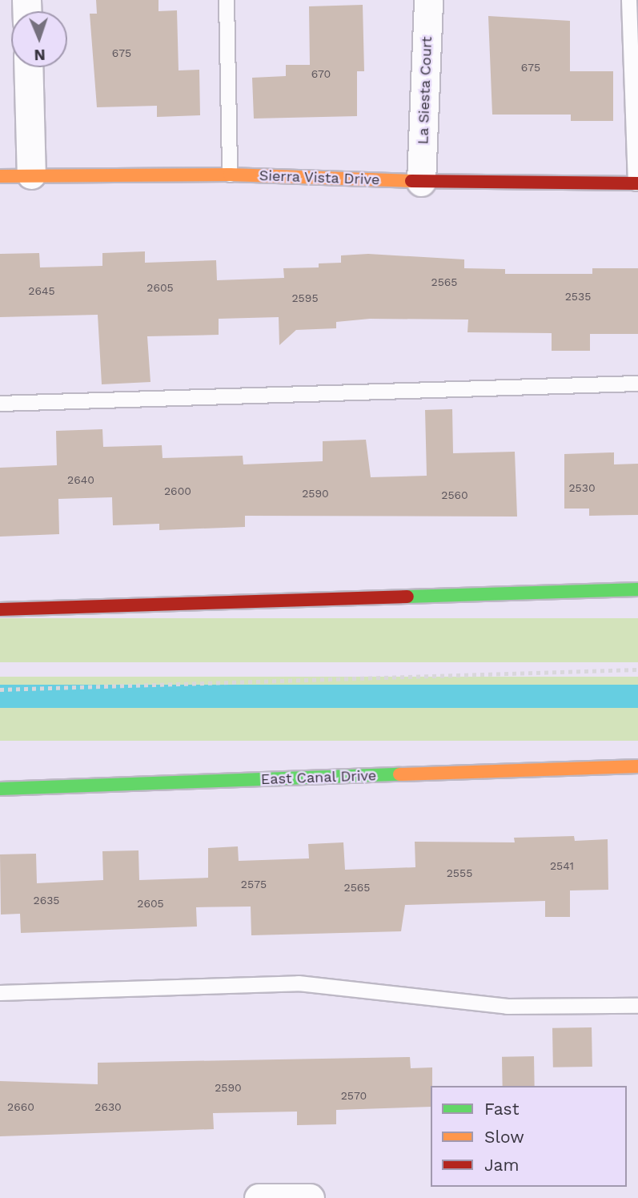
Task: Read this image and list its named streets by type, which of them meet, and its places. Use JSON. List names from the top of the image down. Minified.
{"streets":{"main road":["Sierra Vista Drive","East Canal Drive"],"street":["La Siesta Court"]},"crossings":[["La Siesta Court","Sierra Vista Drive"]],"house_numbers":["675","675","670","2565","2605","2645","2535","2595","2640","2530","2600","2590","2560","2541","2555","2575","2565","2635","2605","2590","2570","2660","2630"],"legend":["Fast","Slow","Jam"],"north":"bottom"}
